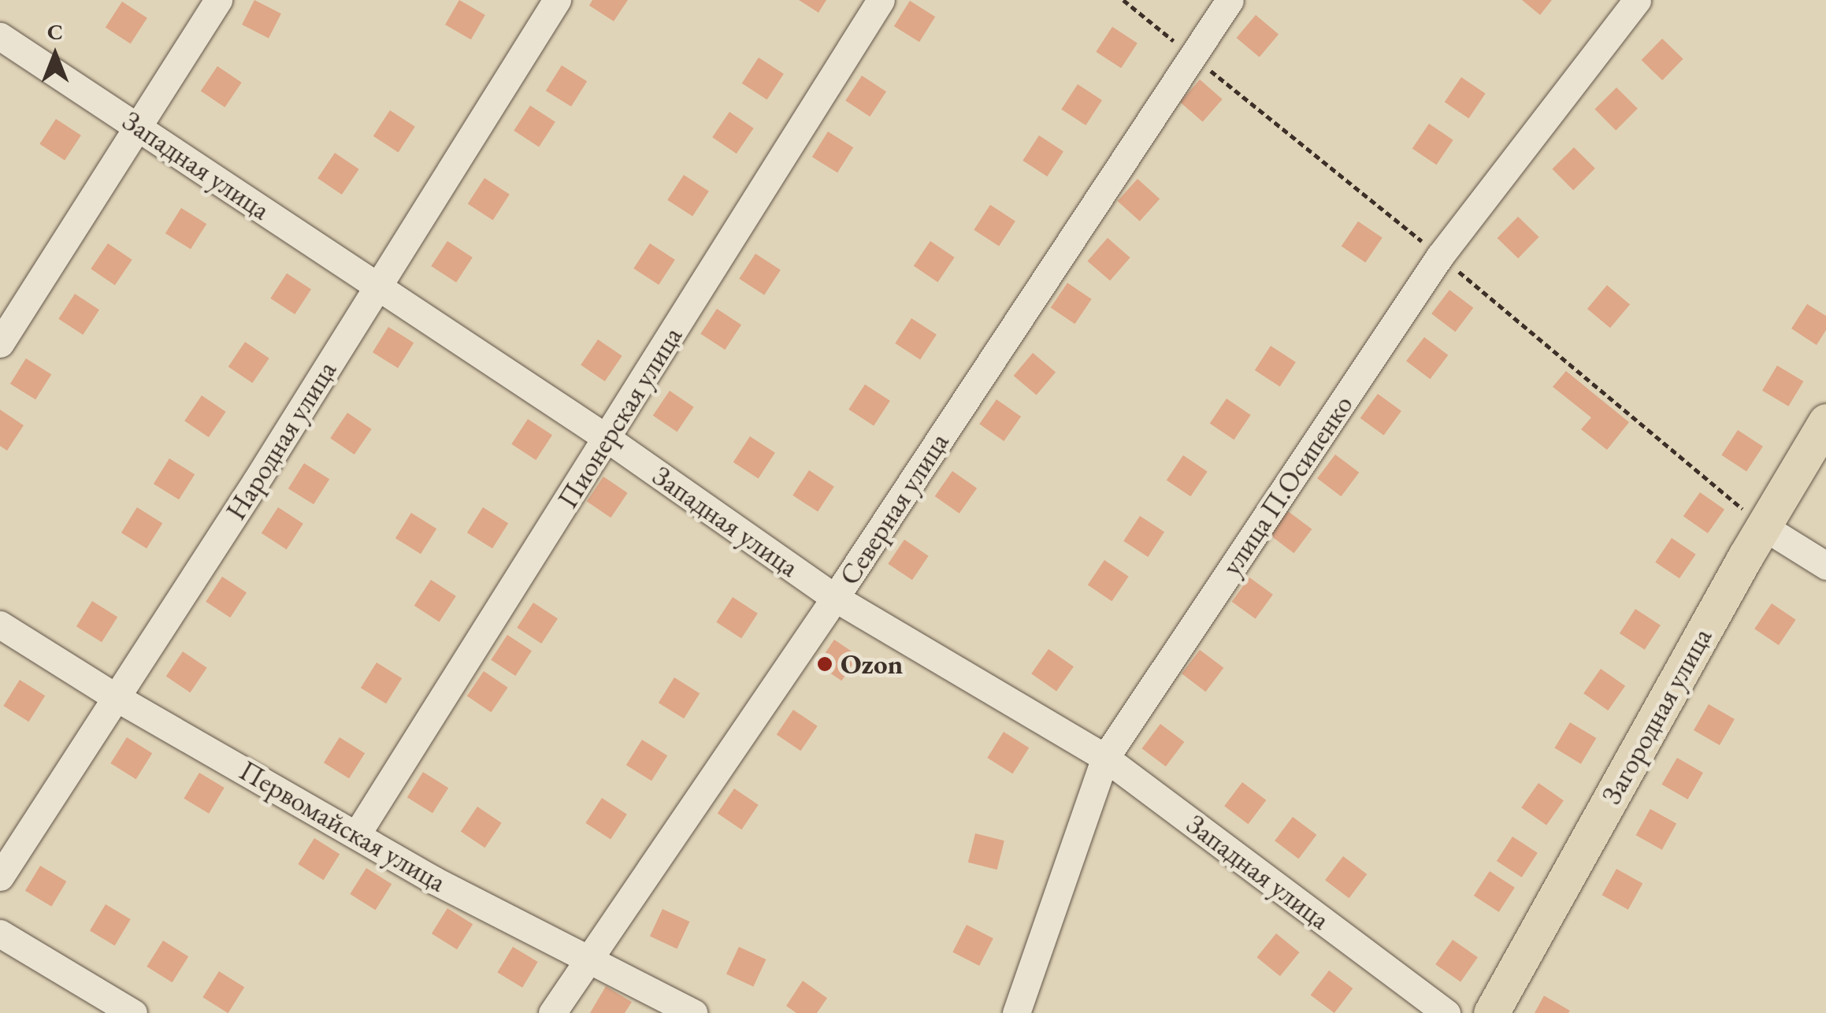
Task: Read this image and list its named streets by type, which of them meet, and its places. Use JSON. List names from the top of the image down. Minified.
{"streets":{"main road":["Загородная улица"],"street":["Западная улица","Пионерская улица","Народная улица","улица П.Осипенко","Северная улица","Первомайская улица"]},"crossings":[["Западная улица","Пионерская улица"],["Западная улица","Народная улица"],["Западная улица","улица П.Осипенко"],["Западная улица","Северная улица"],["Пионерская улица","Первомайская улица"],["Народная улица","Первомайская улица"],["Северная улица","Первомайская улица"]],"places":["Ozon"],"north":"top"}
